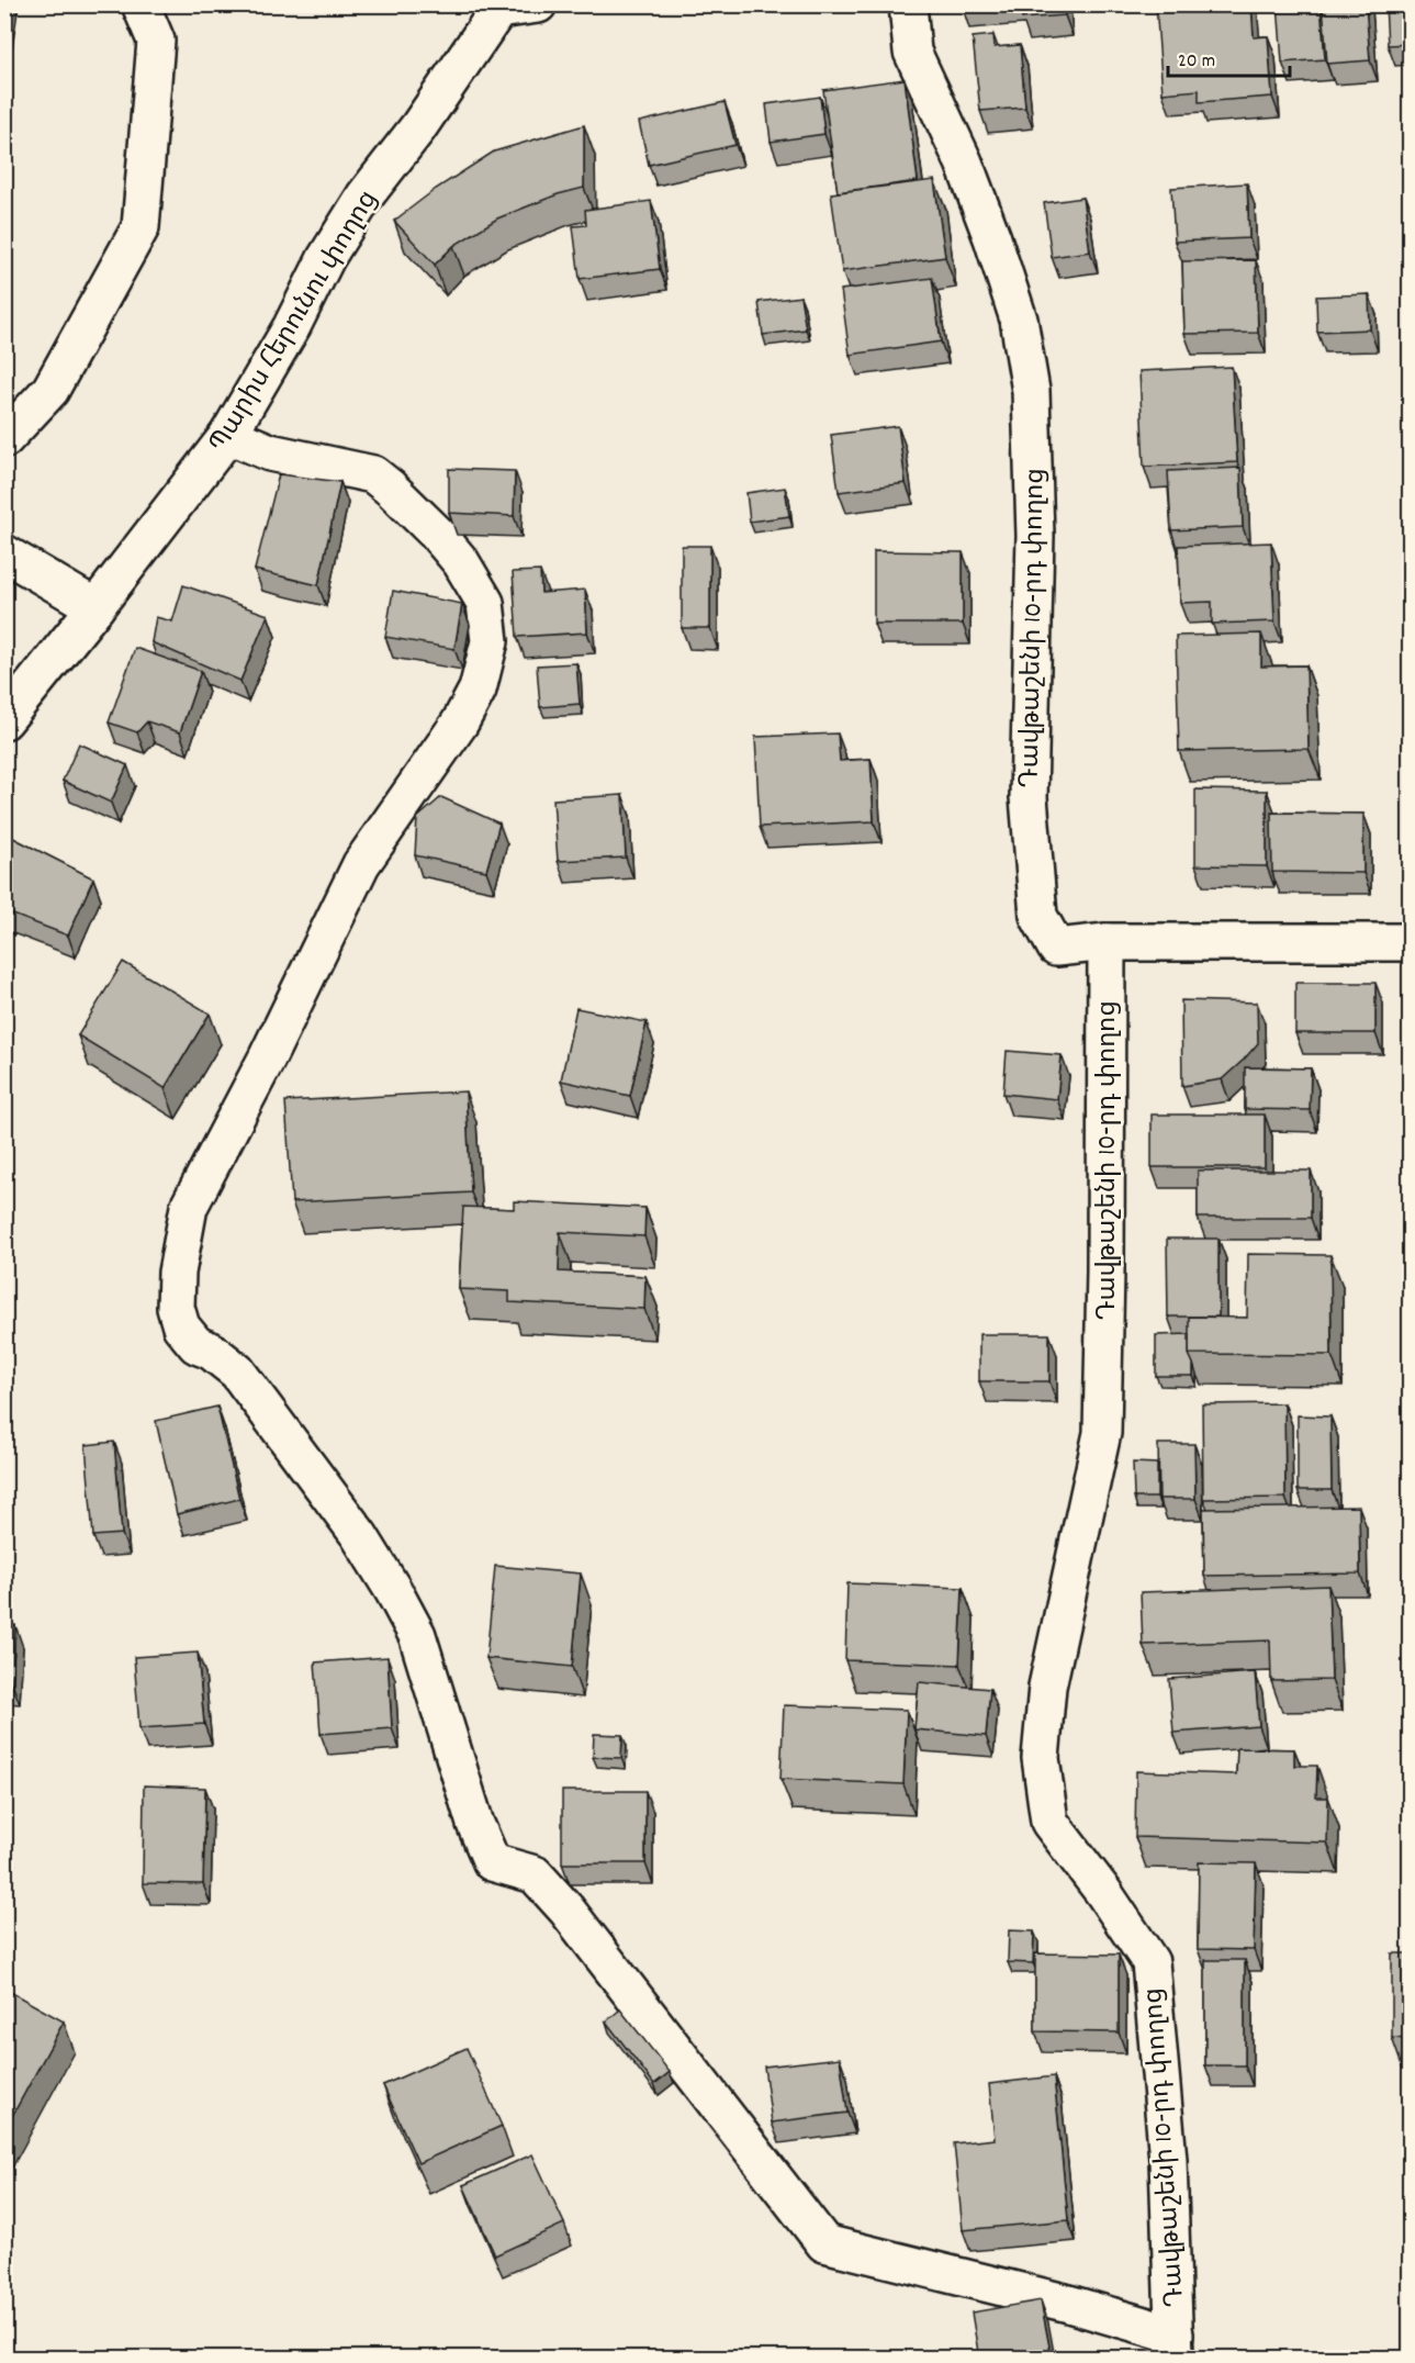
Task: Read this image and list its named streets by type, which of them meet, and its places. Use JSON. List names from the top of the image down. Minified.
{"streets":{"street":["Պարիս Հերունու փողոց","Դավթաշենի 10-րդ փողոց"]},"scale_bar":"20 m"}
